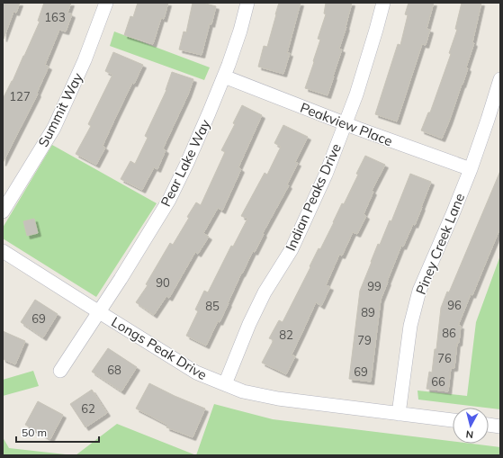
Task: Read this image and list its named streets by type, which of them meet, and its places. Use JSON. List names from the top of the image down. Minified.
{"streets":{"street":["Summit Way","Peakview Place","Pear Lake Way","Indian Peaks Drive","Piney Creek Lane","Longs Peak Drive"]},"crossings":[["Peakview Place","Pear Lake Way"],["Peakview Place","Indian Peaks Drive"],["Peakview Place","Piney Creek Lane"],["Pear Lake Way","Longs Peak Drive"],["Indian Peaks Drive","Longs Peak Drive"],["Piney Creek Lane","Longs Peak Drive"]],"house_numbers":["163","127","90","99","96","85","89","69","86","82","79","76","68","69","66","62"],"scale_bar":"50 m","north":"bottom"}
